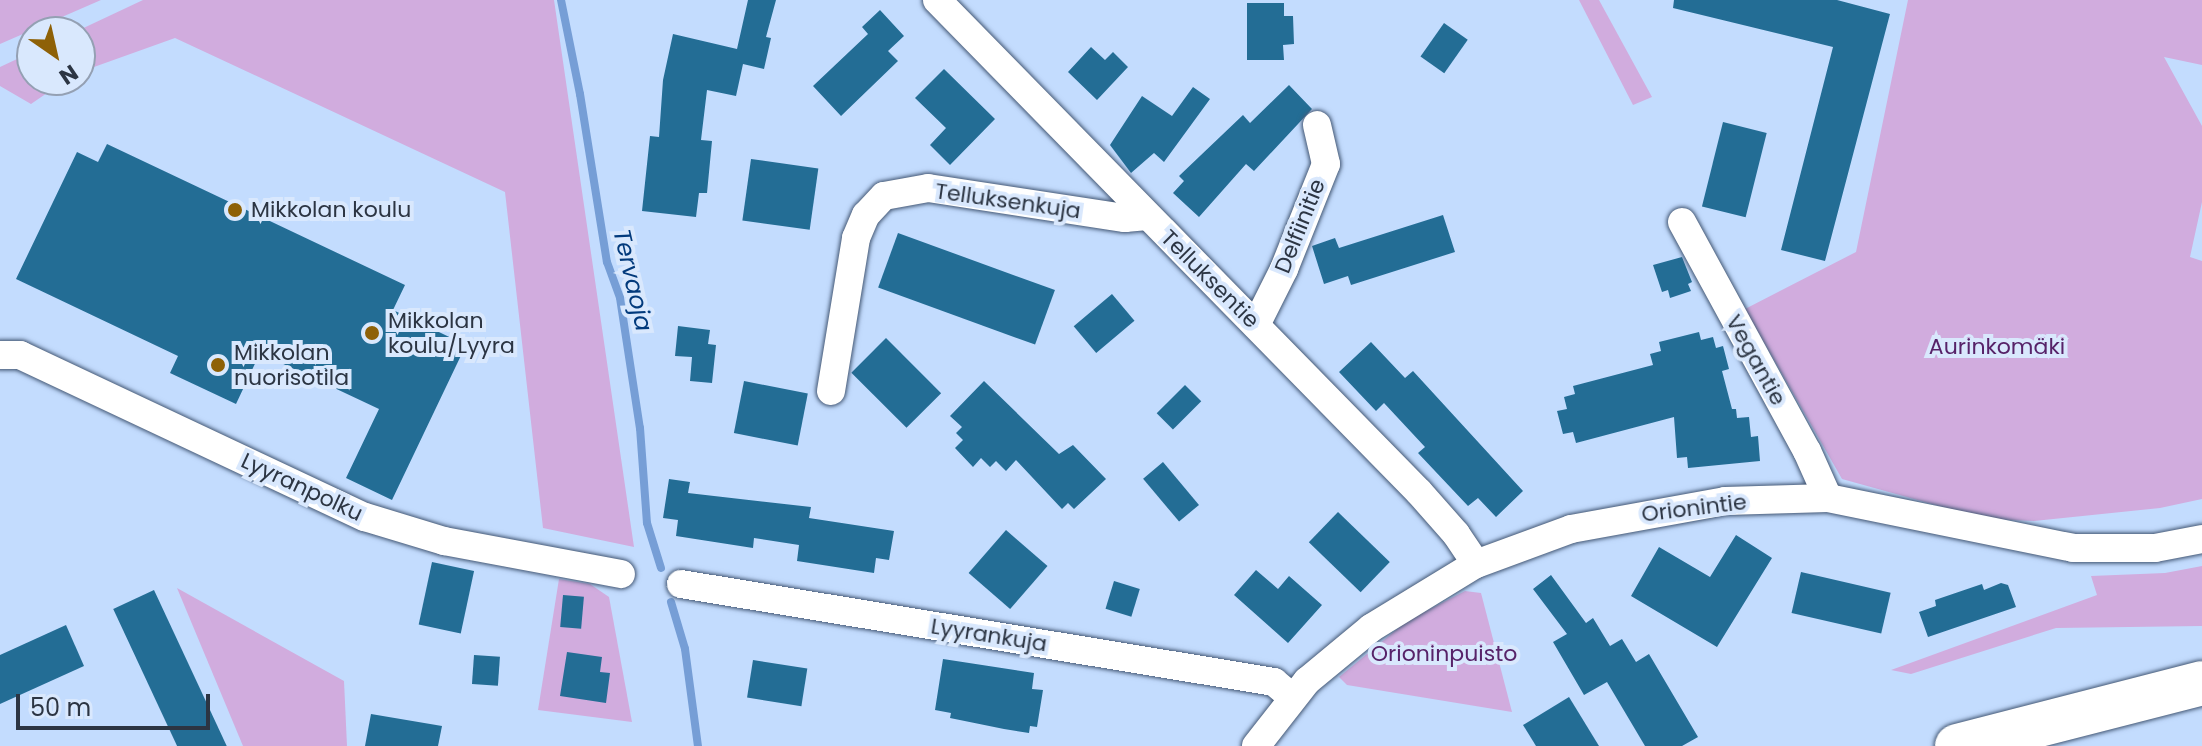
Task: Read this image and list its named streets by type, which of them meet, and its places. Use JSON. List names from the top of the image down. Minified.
{"streets":{"street":["Telluksenkuja","Delfiinitie","Telluksentie","Vegantie","Lyyranpolku","Orionintie","Lyyrankuja"]},"crossings":[["Telluksenkuja","Telluksentie"],["Delfiinitie","Telluksentie"],["Telluksentie","Orionintie"],["Vegantie","Orionintie"],["Orionintie","Lyyrankuja"]],"water":["Tervaoja"],"parks":["Aurinkomäki","Orioninpuisto"],"places":["Mikkolan koulu","Mikkolan koulu/Lyyra","Mikkolan nuorisotila"],"scale_bar":"50 m","north":"bottom right"}
